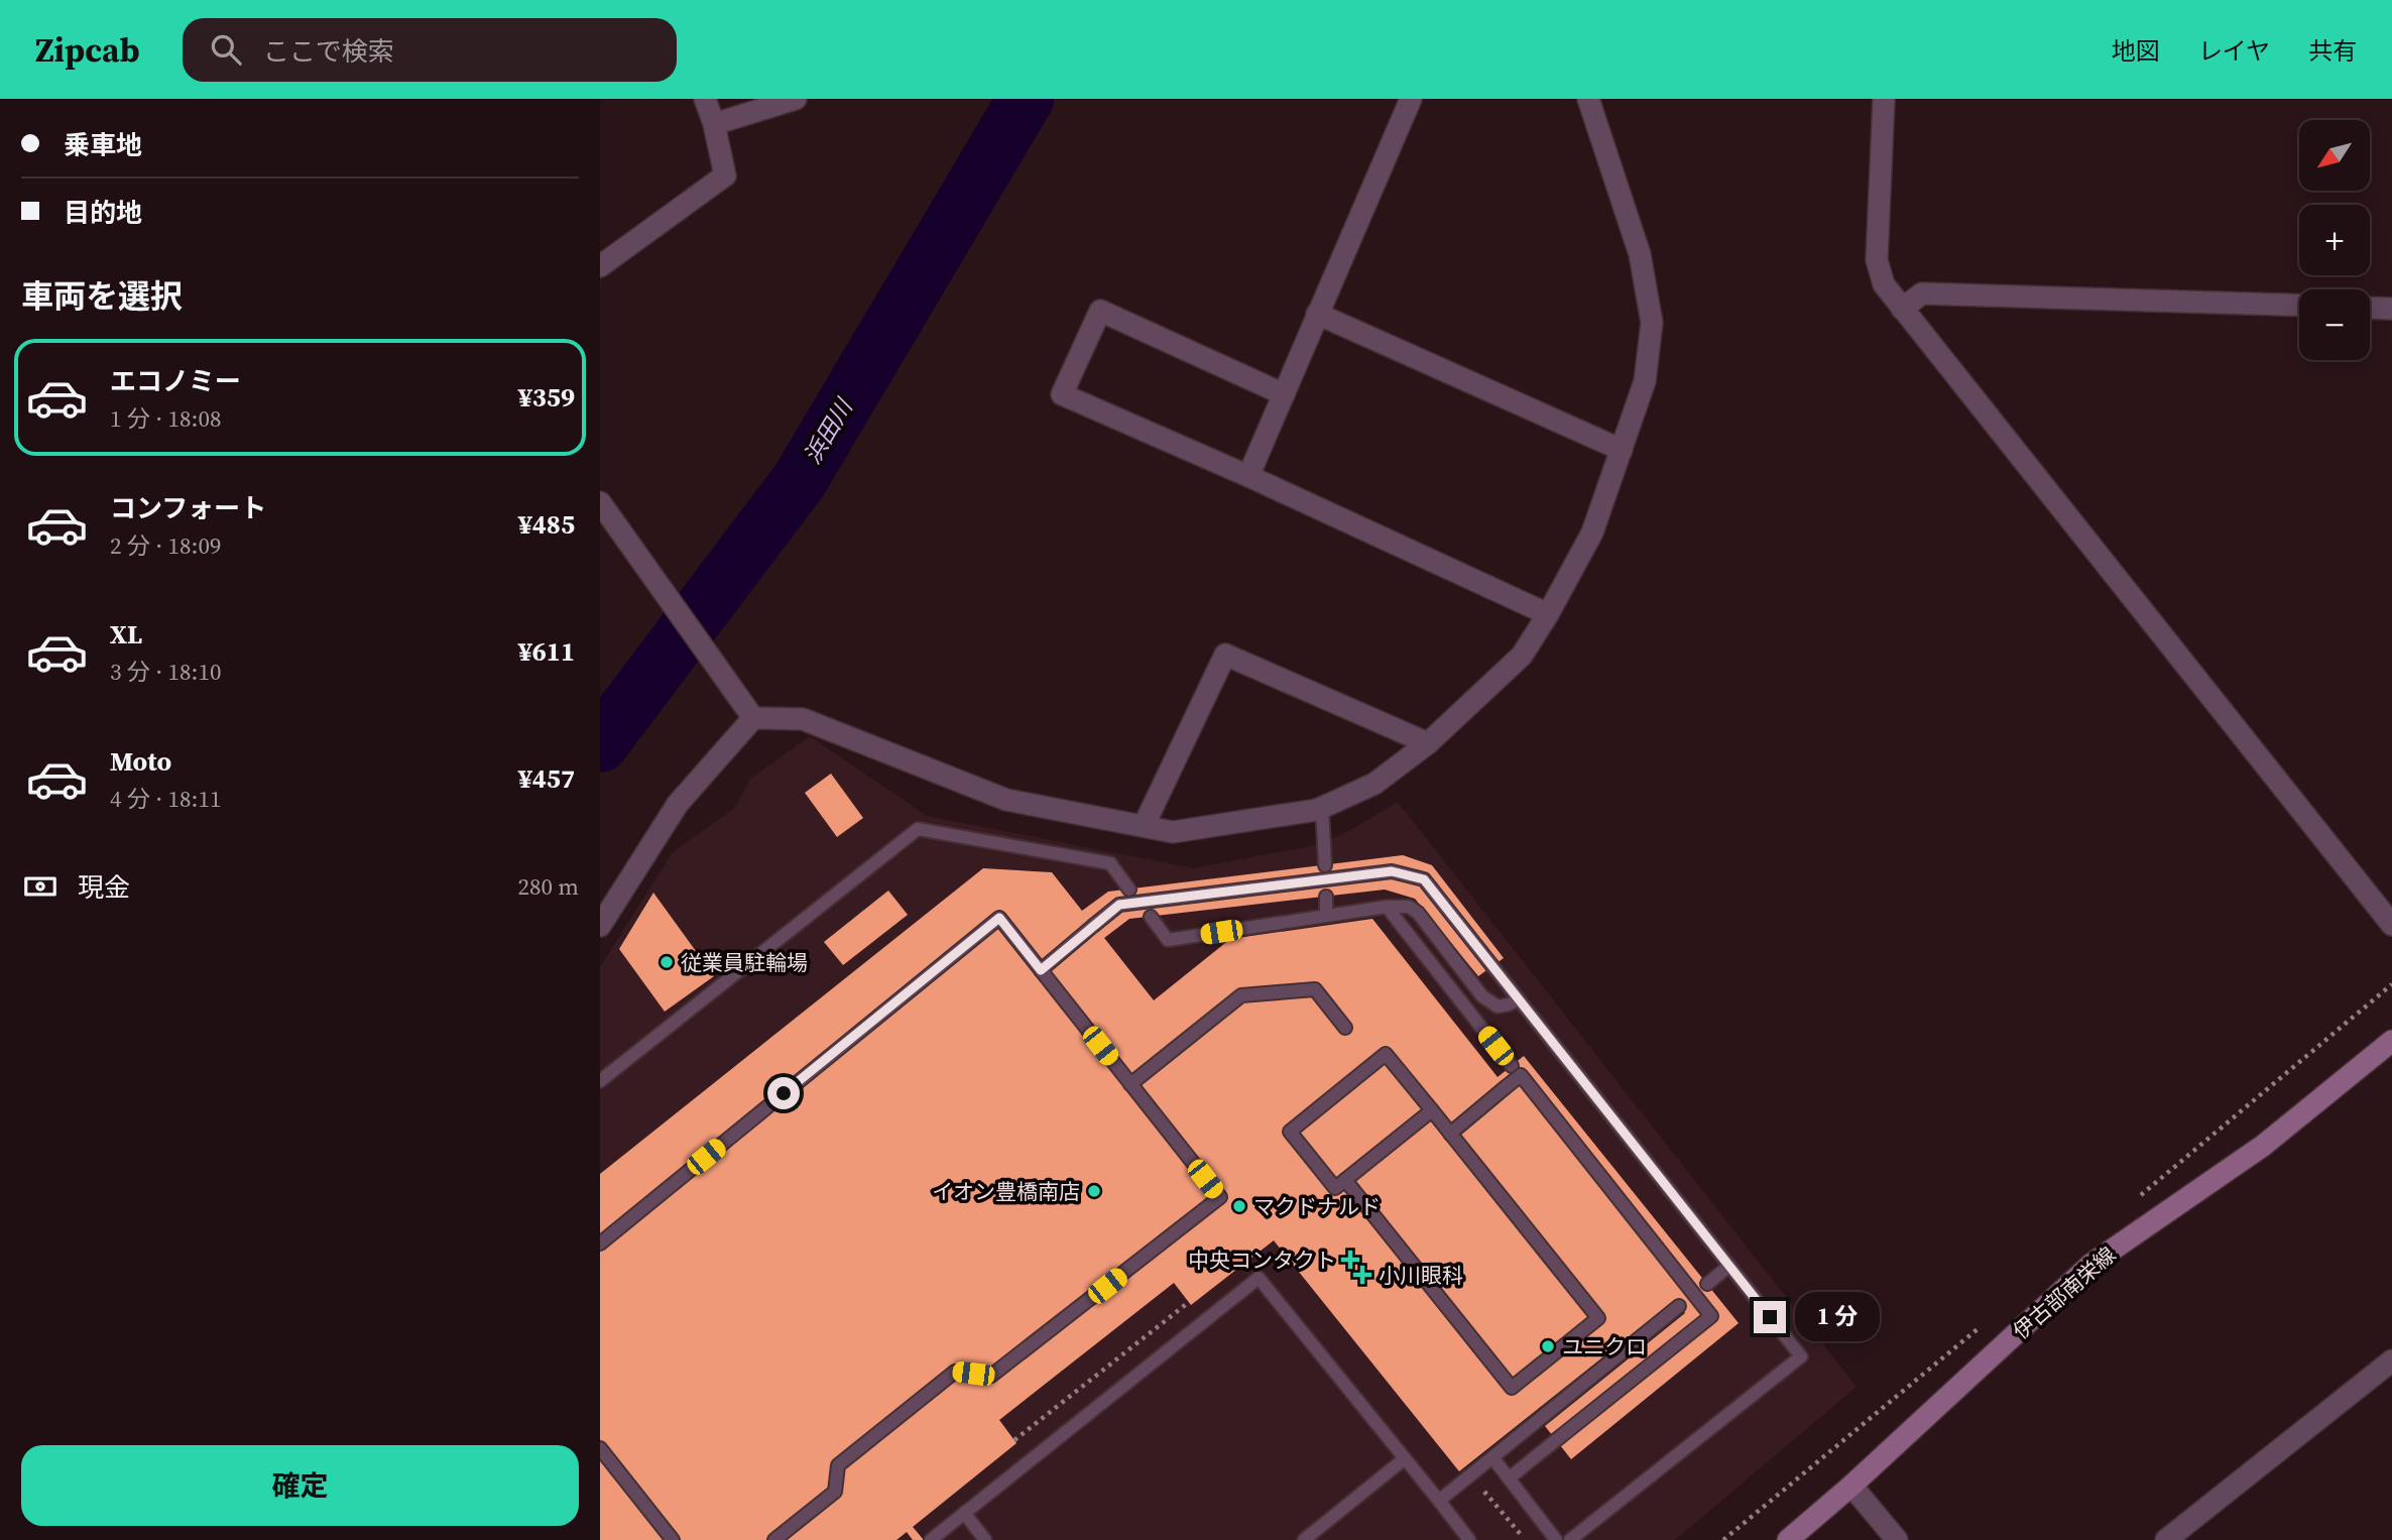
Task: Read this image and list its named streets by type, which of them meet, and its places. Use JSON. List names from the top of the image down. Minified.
{"streets":{"main road":["伊古部南栄線"]},"water":["浜田川"],"places":{"other":["従業員駐輪場","イオン豊橋南店","マクドナルド","ユニクロ"],"health":["中央コンタクト","小川眼科"]},"north":"bottom left","page":{"header":"Zipcab","search":"ここで検索","nav":["地図","レイヤ","共有"],"banner":["乗車地","目的地"],"map_buttons":["+","−"],"heading":"車両を選択","list":[{"name":"エコノミー","note":"1 分 · 18:08","value":"¥359"},{"name":"コンフォート","note":"2 分 · 18:09","value":"¥485"},{"name":"XL","note":"3 分 · 18:10","value":"¥611"},{"name":"Moto","note":"4 分 · 18:11","value":"¥457"}],"pay":["現金","280 m"],"bubble":"1 分","buttons":"確定"}}
